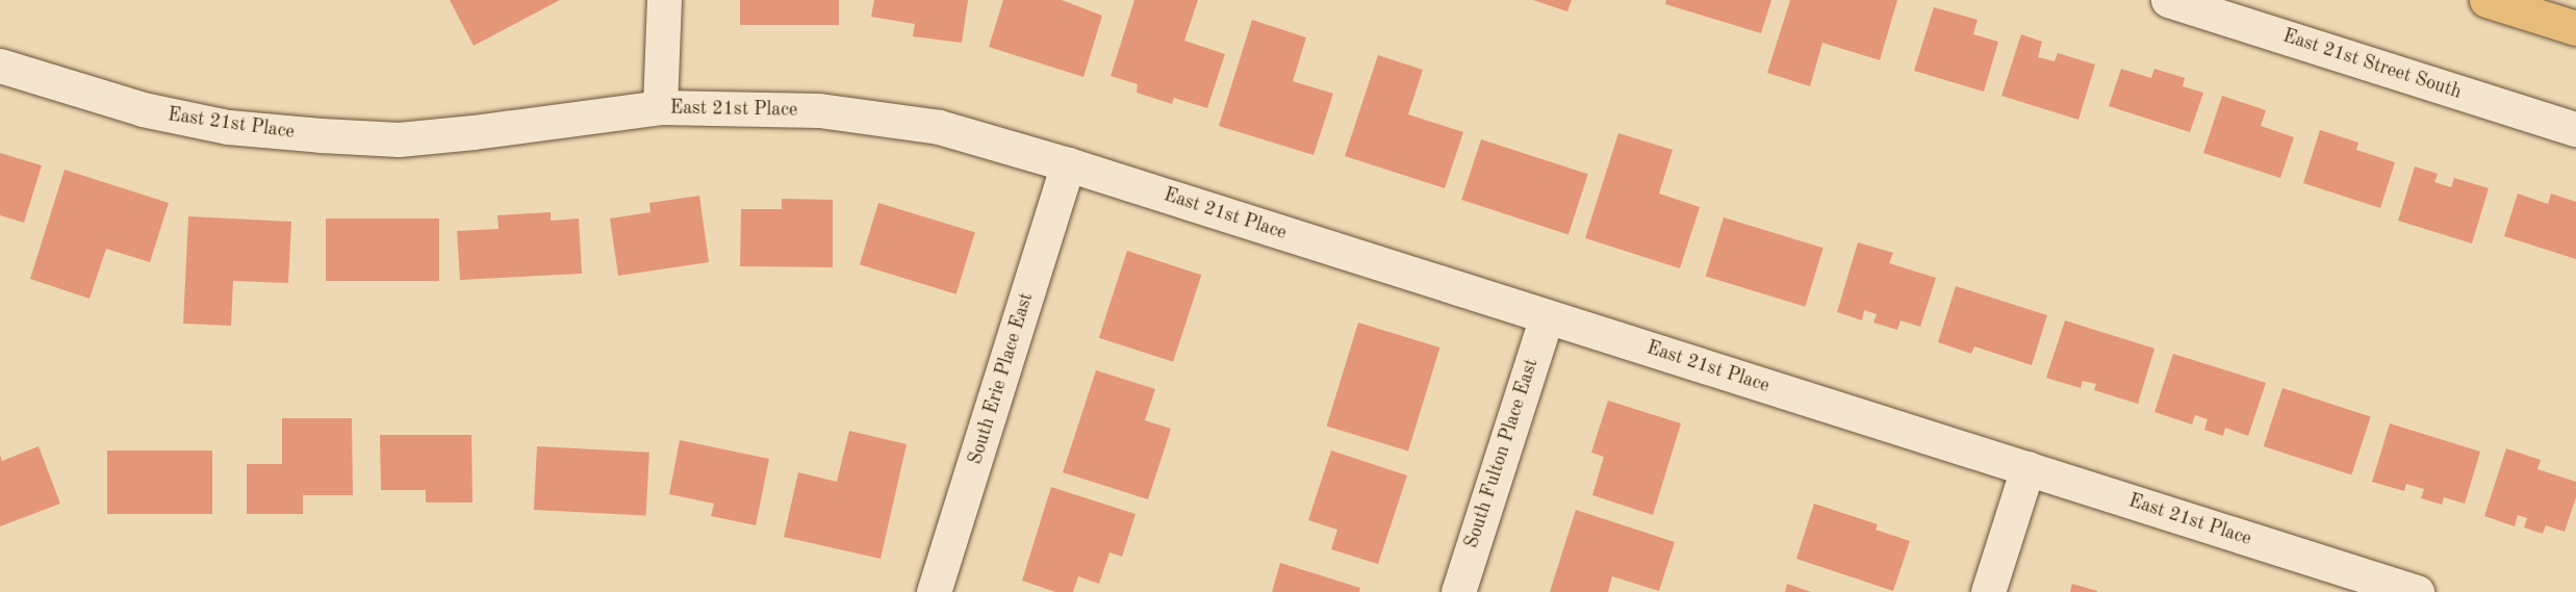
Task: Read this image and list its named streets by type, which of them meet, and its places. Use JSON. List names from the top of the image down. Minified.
{"streets":{"street":["East 21st Street South","East 21st Place","South Erie Place East","South Fulton Place East"]},"crossings":[["East 21st Place","South Erie Place East"],["East 21st Place","South Fulton Place East"]]}
